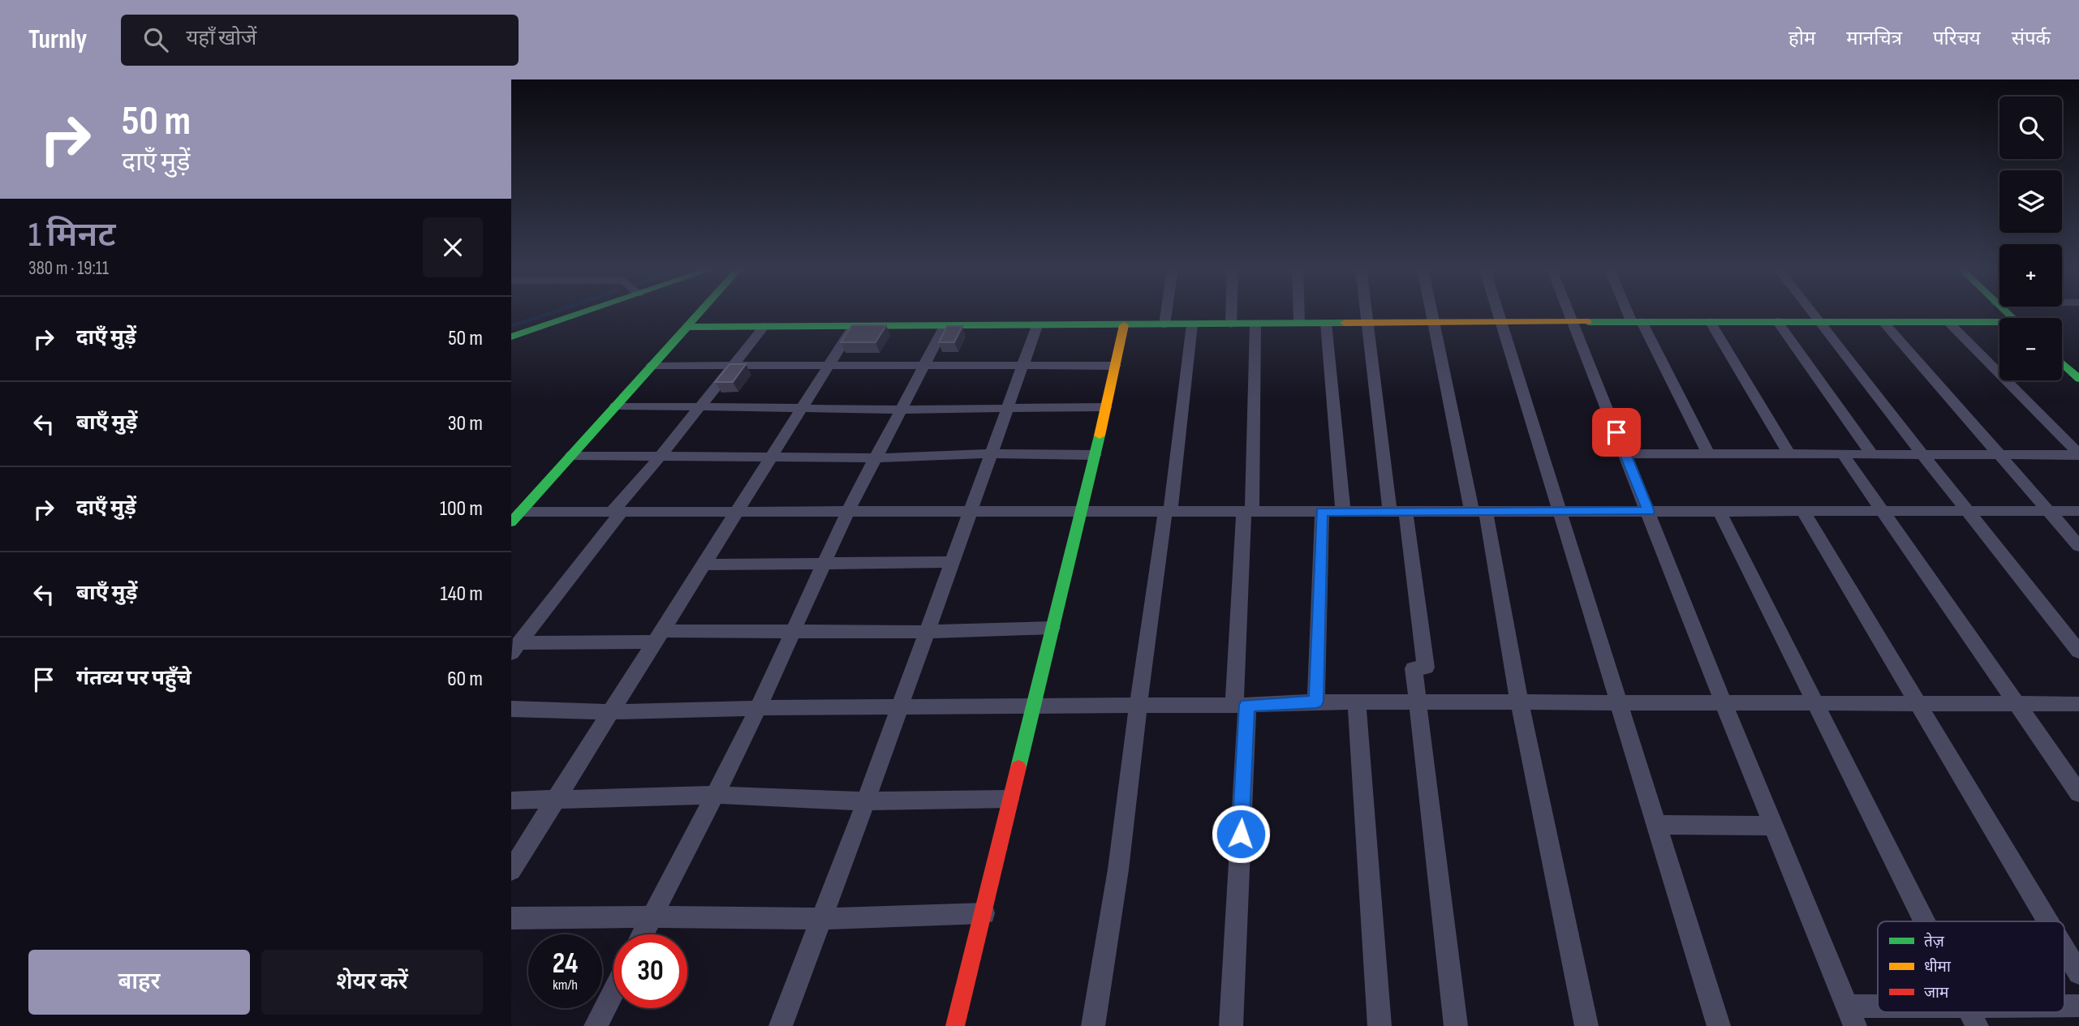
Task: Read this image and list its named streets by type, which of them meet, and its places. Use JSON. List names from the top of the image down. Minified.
{"legend":["तेज़","धीमा","जाम"],"page":{"header":"Turnly","search":"यहाँ खोजें","nav":["होम","मानचित्र","परिचय","संपर्क"],"turn":["50 m","दाएँ मुड़ें"],"map_buttons":["+","−"],"heading":["1 मिनट","380 m · 19:11"],"list":[{"name":"दाएँ मुड़ें","value":"50 m"},{"name":"बाएँ मुड़ें","value":"30 m"},{"name":"दाएँ मुड़ें","value":"100 m"},{"name":"बाएँ मुड़ें","value":"140 m"},{"name":"गंतव्य पर पहुँचे","value":"60 m"}],"speed":"24 km/h","limit":"30","buttons":["बाहर","शेयर करें"]}}
